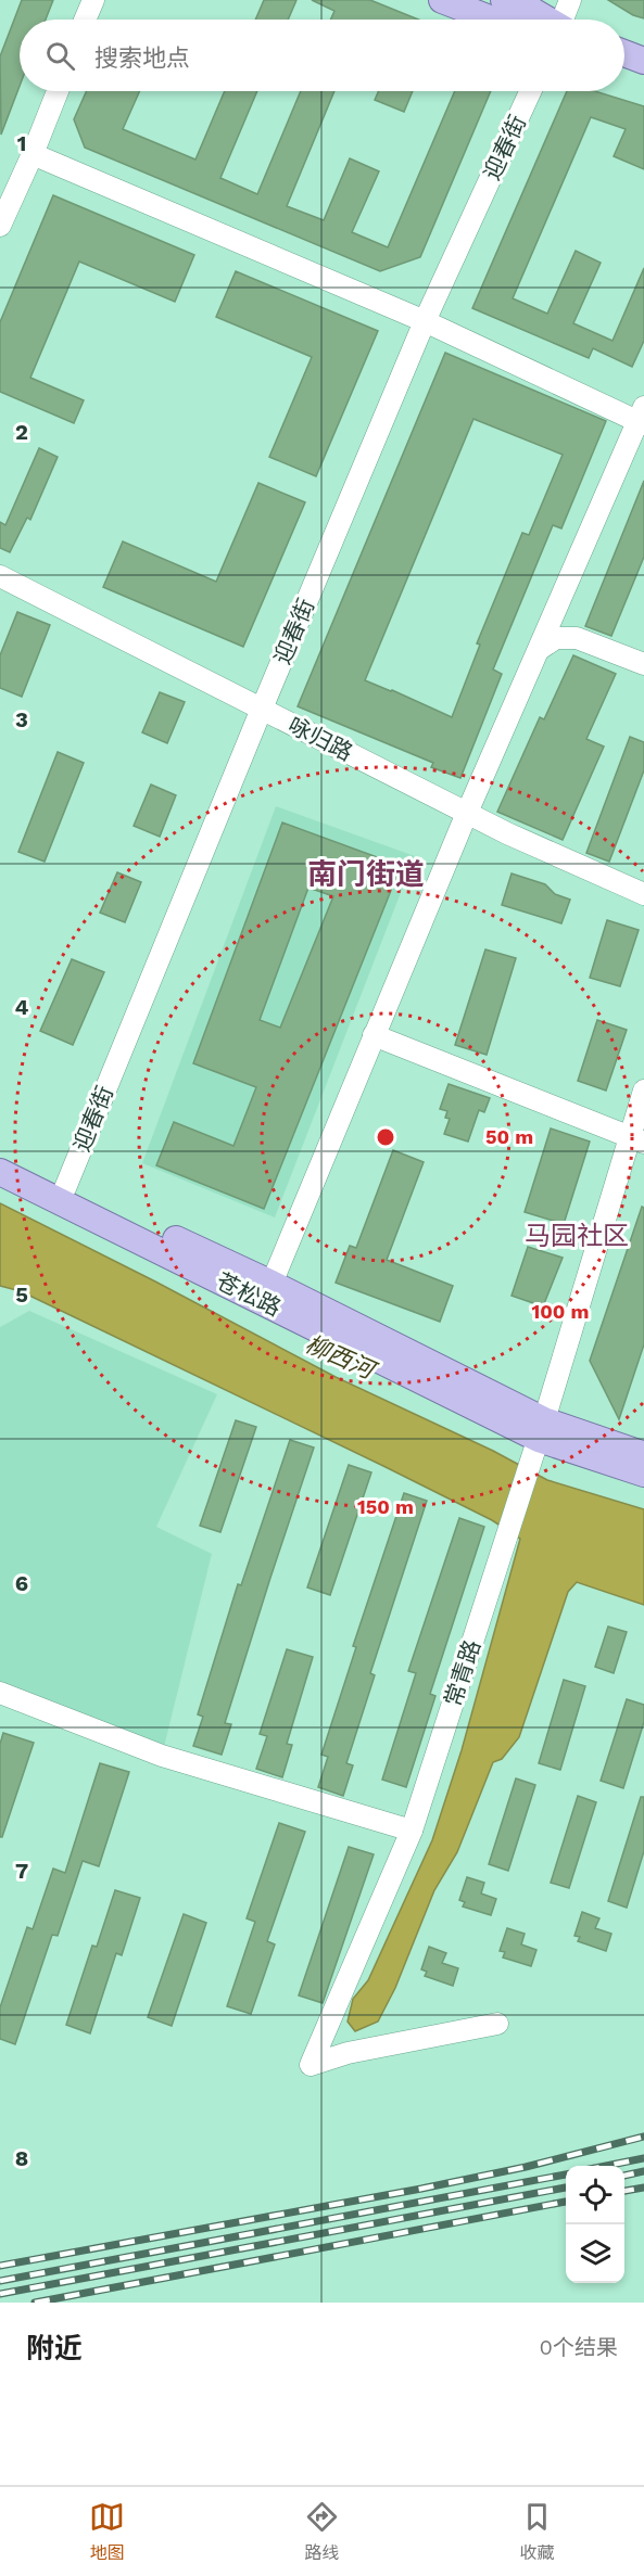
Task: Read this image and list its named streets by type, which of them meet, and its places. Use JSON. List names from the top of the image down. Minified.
{"streets":{"main road":["苍松路"],"street":["迎春街","咏归路","常青路"]},"crossings":[["迎春街","咏归路"],["迎春街","苍松路"],["苍松路","常青路"]],"districts":["南门街道","马园社区"],"water":["柳西河"],"page":{"search":"搜索地点","heading":["附近","0个结果"],"nav":["地图","路线","收藏"]},"grid":{"rows":["1","2","3","4","5","6","7","8"]},"rings":["50 m","100 m","150 m"]}
